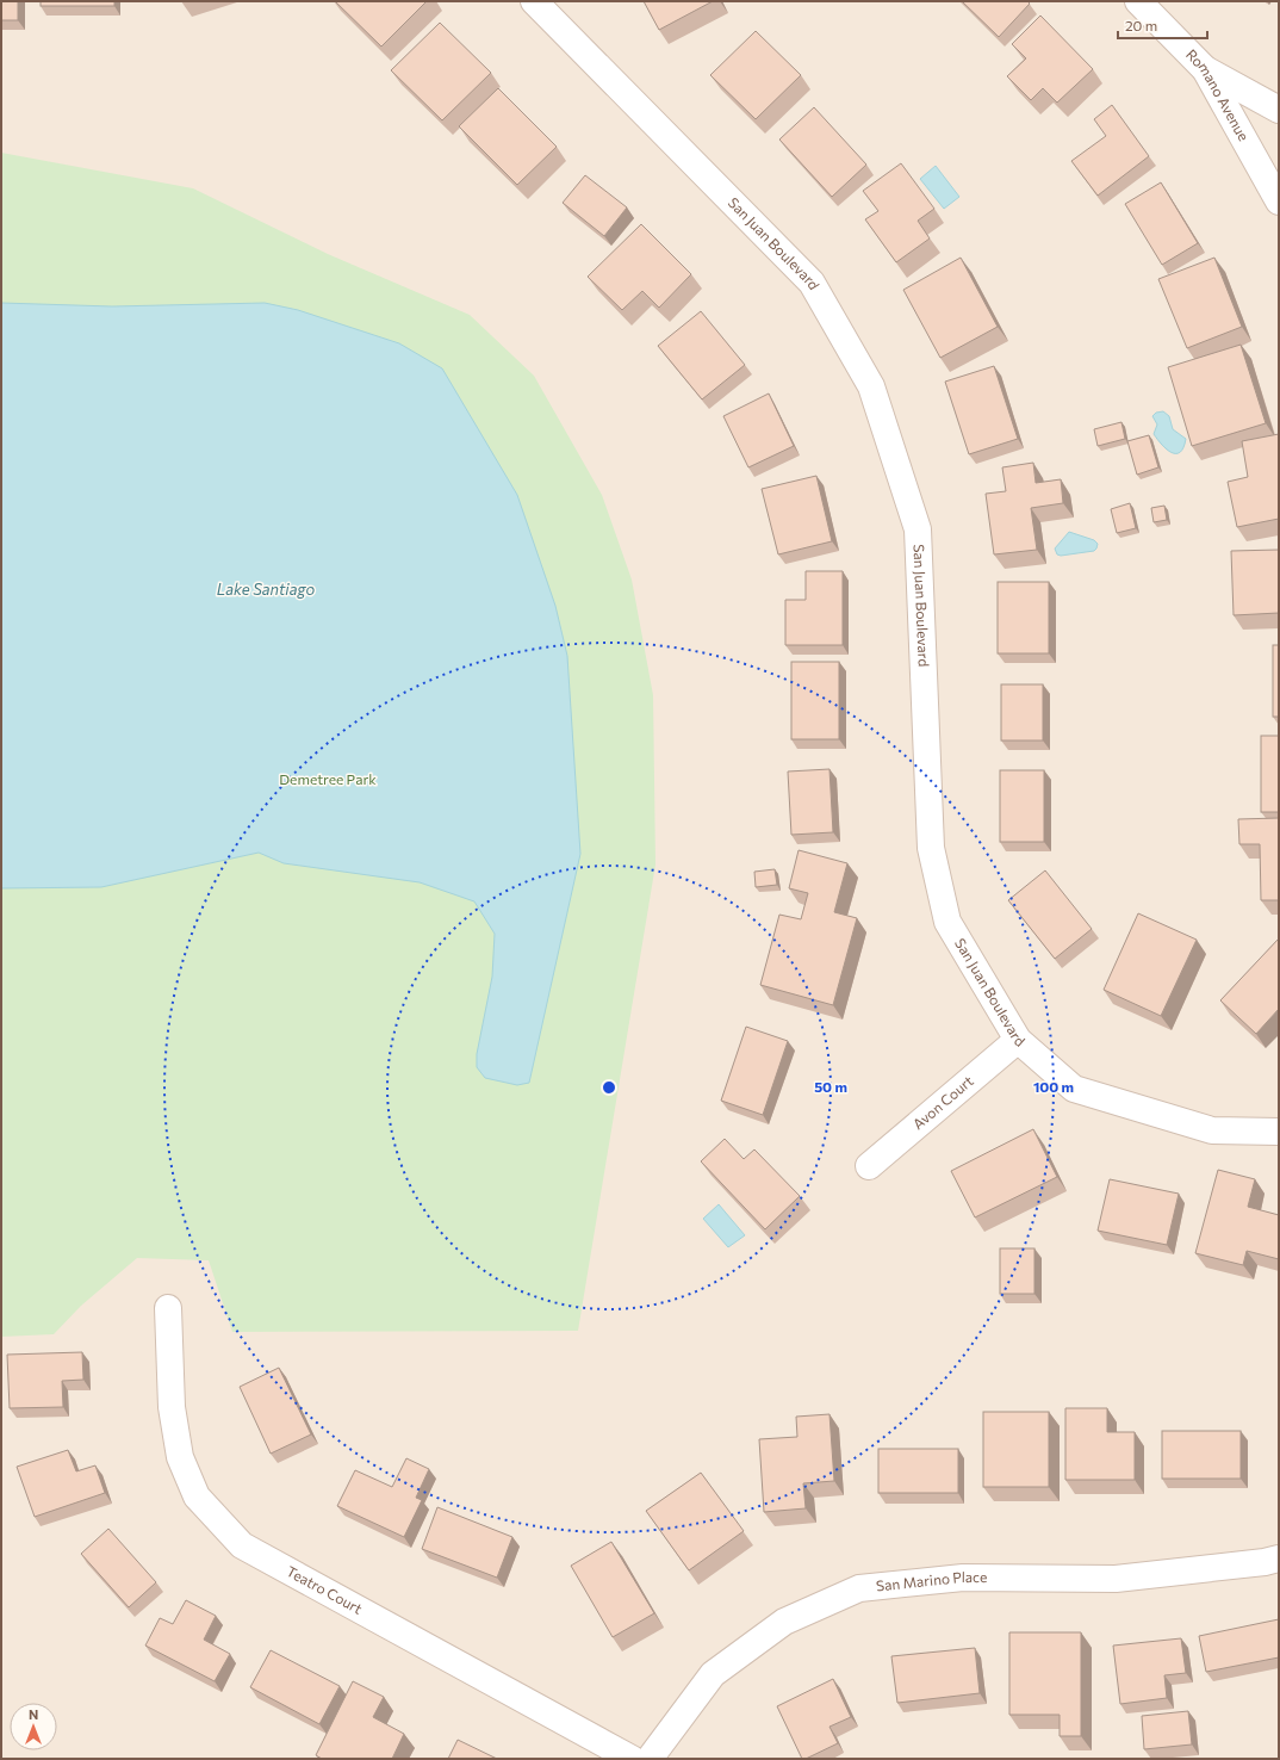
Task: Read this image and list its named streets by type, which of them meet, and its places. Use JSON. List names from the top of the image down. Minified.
{"streets":{"street":["Romano Avenue","San Juan Boulevard","Avon Court","San Marino Place","Teatro Court"]},"crossings":[["San Juan Boulevard","Avon Court"]],"water":["Lake Santiago"],"parks":["Demetree Park"],"scale_bar":"20 m","north":"top","rings":["50 m","100 m"]}
